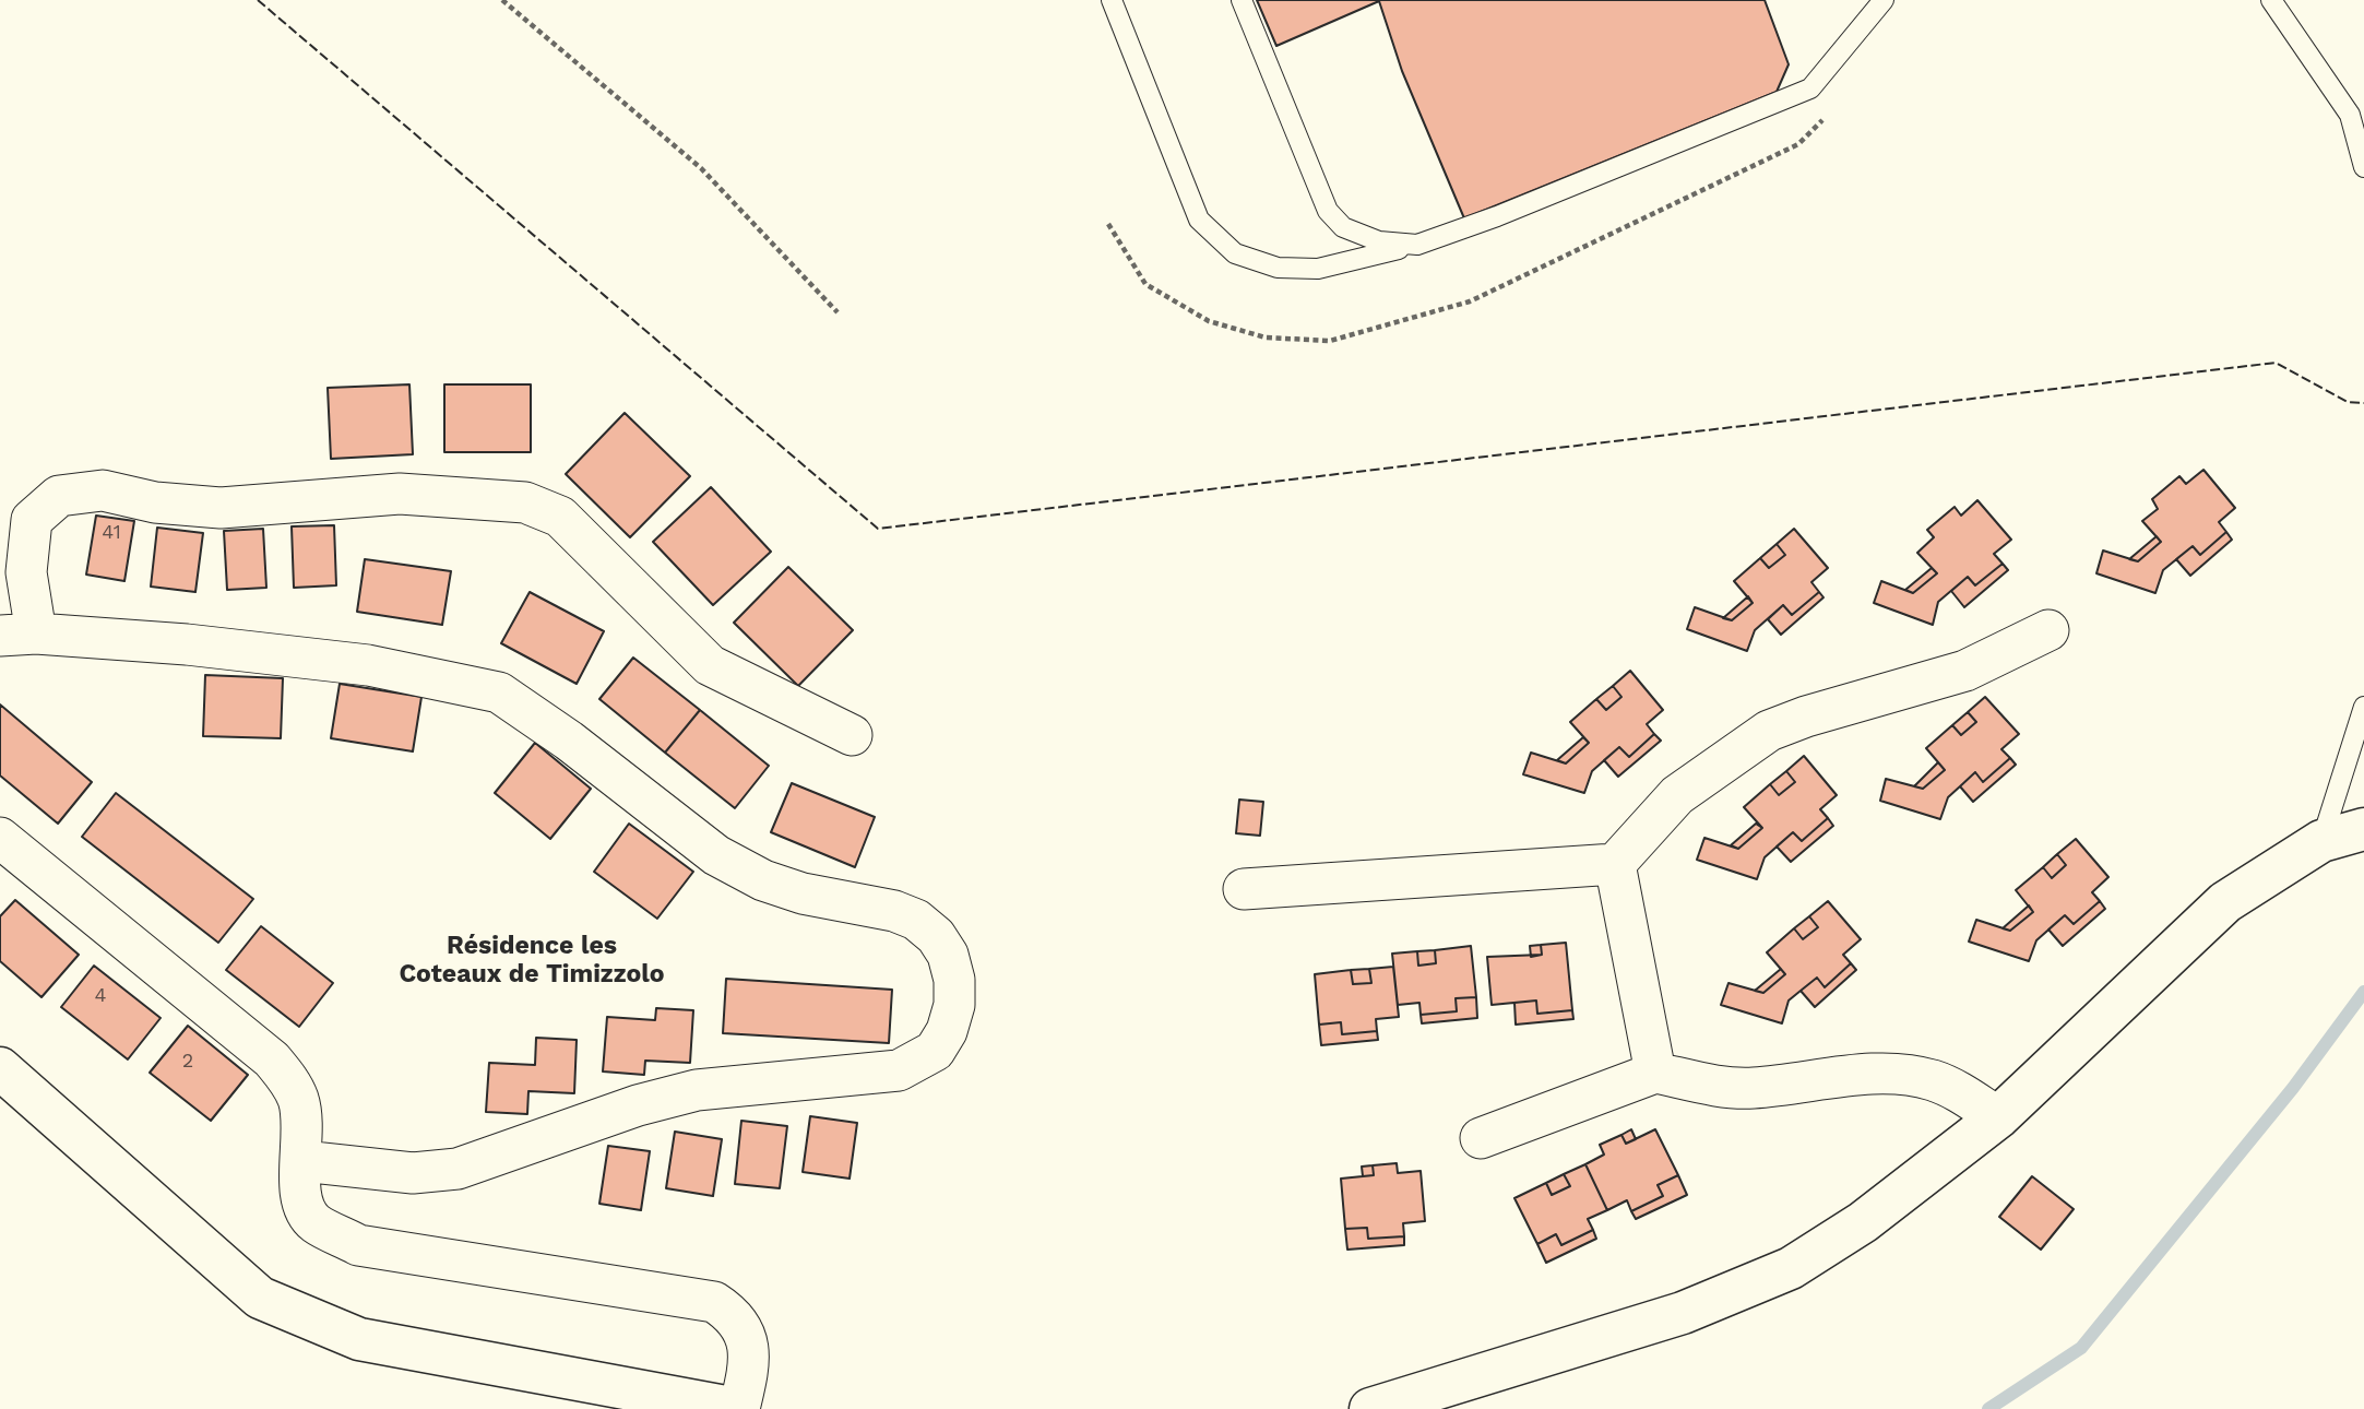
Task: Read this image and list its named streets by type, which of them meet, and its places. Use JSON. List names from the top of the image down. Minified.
{"districts":["Résidence les Coteaux de Timizzolo"],"house_numbers":["41","4","2"]}
